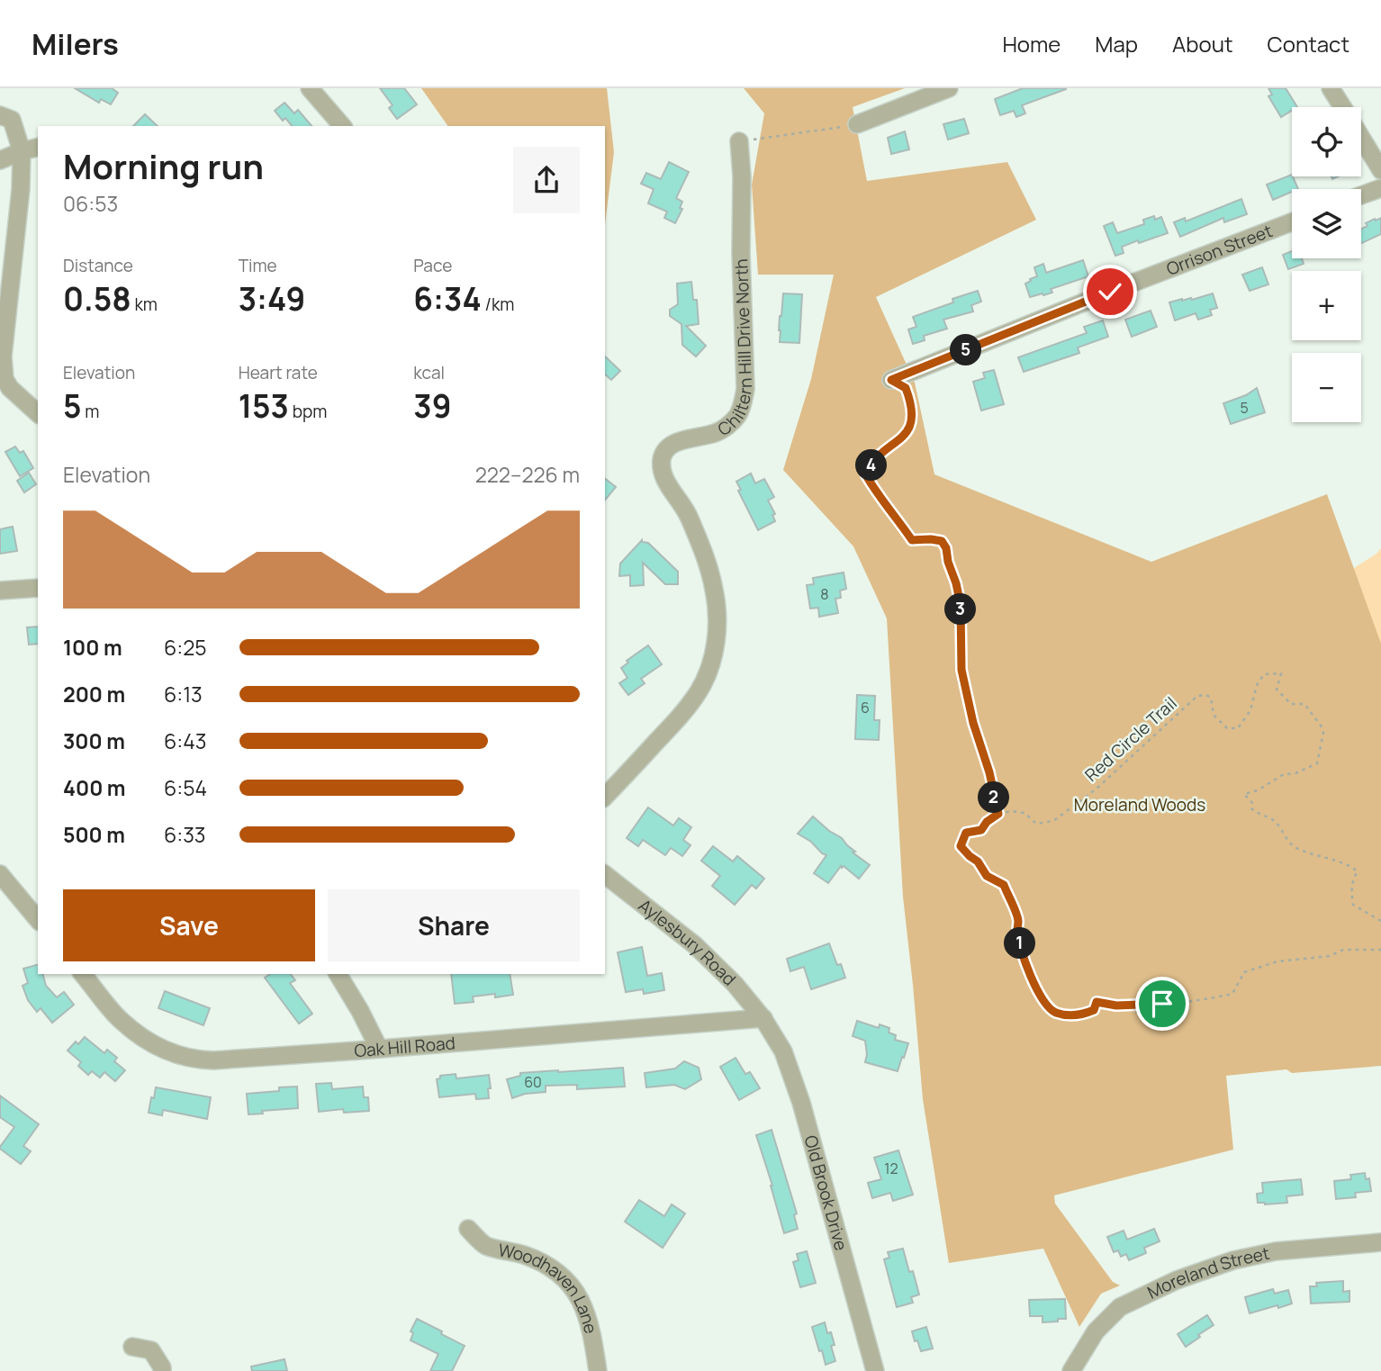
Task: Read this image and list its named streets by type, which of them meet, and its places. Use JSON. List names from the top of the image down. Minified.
{"streets":{"street":["Orrison Street","Chiltern Hill Drive North","Aylesbury Road","Oak Hill Road","Old Brook Drive","Moreland Street","Woodhaven Lane"],"path":["Red Circle Trail"]},"crossings":[["Aylesbury Road","Oak Hill Road"],["Aylesbury Road","Old Brook Drive"],["Oak Hill Road","Old Brook Drive"]],"parks":["Moreland Woods"],"house_numbers":["5","8","6","60","12"],"page":{"header":"Milers","nav":["Home","Map","About","Contact"],"map_buttons":["+","−"],"heading":["Morning run","06:53"],"stats":[["Distance","0.58 km"],["Time","3:49"],["Pace","6:34 /km"],["Elevation","5 m"],["Heart rate","153 bpm"],["kcal","39"]],"pins":["5","4","3","2","1"],"chart":["Elevation","222–226 m"],"list":[{"name":"100 m","note":"6:25"},{"name":"200 m","note":"6:13"},{"name":"300 m","note":"6:43"},{"name":"400 m","note":"6:54"},{"name":"500 m","note":"6:33"}],"buttons":["Save","Share"]}}
